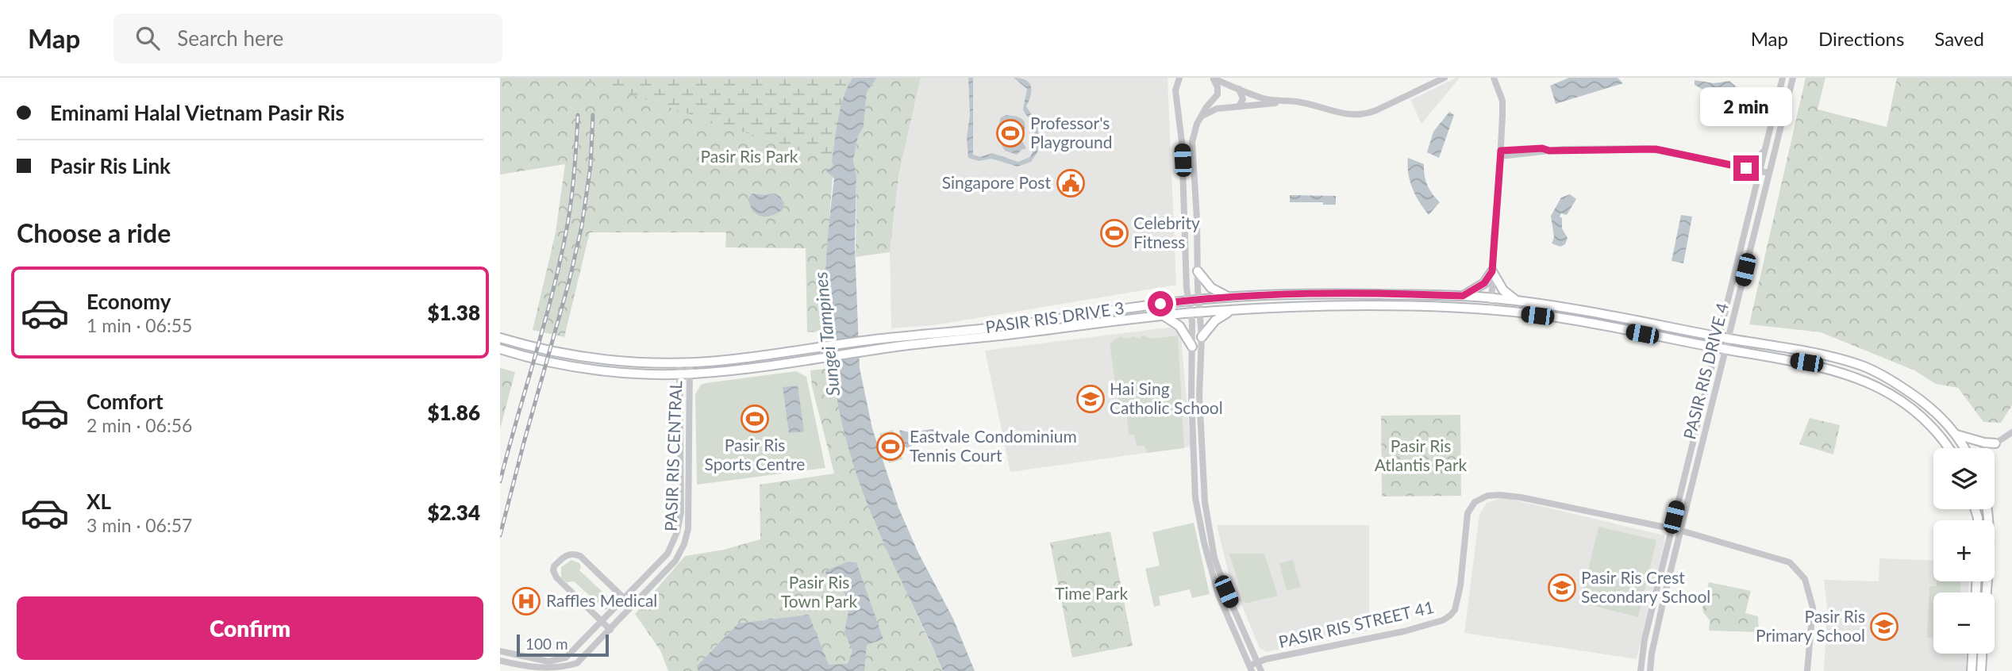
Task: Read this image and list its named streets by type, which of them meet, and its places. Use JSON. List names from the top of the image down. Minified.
{"streets":{"main road":["PASIR RIS DRIVE 3"],"street":["PASIR RIS DRIVE 4","PASIR RIS CENTRAL","PASIR RIS STREET 41"]},"crossings":[["PASIR RIS DRIVE 3","PASIR RIS DRIVE 4"],["PASIR RIS DRIVE 3","PASIR RIS CENTRAL"],["PASIR RIS DRIVE 4","PASIR RIS STREET 41"]],"water":["Sungei Tampines"],"parks":["Pasir Ris Park","Pasir Ris Atlantis Park","Pasir Ris Town Park","Time Park"],"places":{"sports":["Professor's Playground","Celebrity Fitness","Pasir Ris Sports Centre","Eastvale Condominium Tennis Court"],"public building":["Singapore Post"],"school or university":["Hai Sing Catholic School","Pasir Ris Crest Secondary School","Pasir Ris Primary School"],"hospital":["Raffles Medical"]},"scale_bar":"100 m","page":{"header":"Map","search":"Search here","nav":["Map","Directions","Saved"],"banner":["Eminami Halal Vietnam Pasir Ris","Pasir Ris Link"],"bubble":"2 min","heading":"Choose a ride","list":[{"name":"Economy","note":"1 min · 06:55","value":"$1.38"},{"name":"Comfort","note":"2 min · 06:56","value":"$1.86"},{"name":"XL","note":"3 min · 06:57","value":"$2.34"}],"map_buttons":["+","−"],"buttons":"Confirm","scale":"100 m"}}
